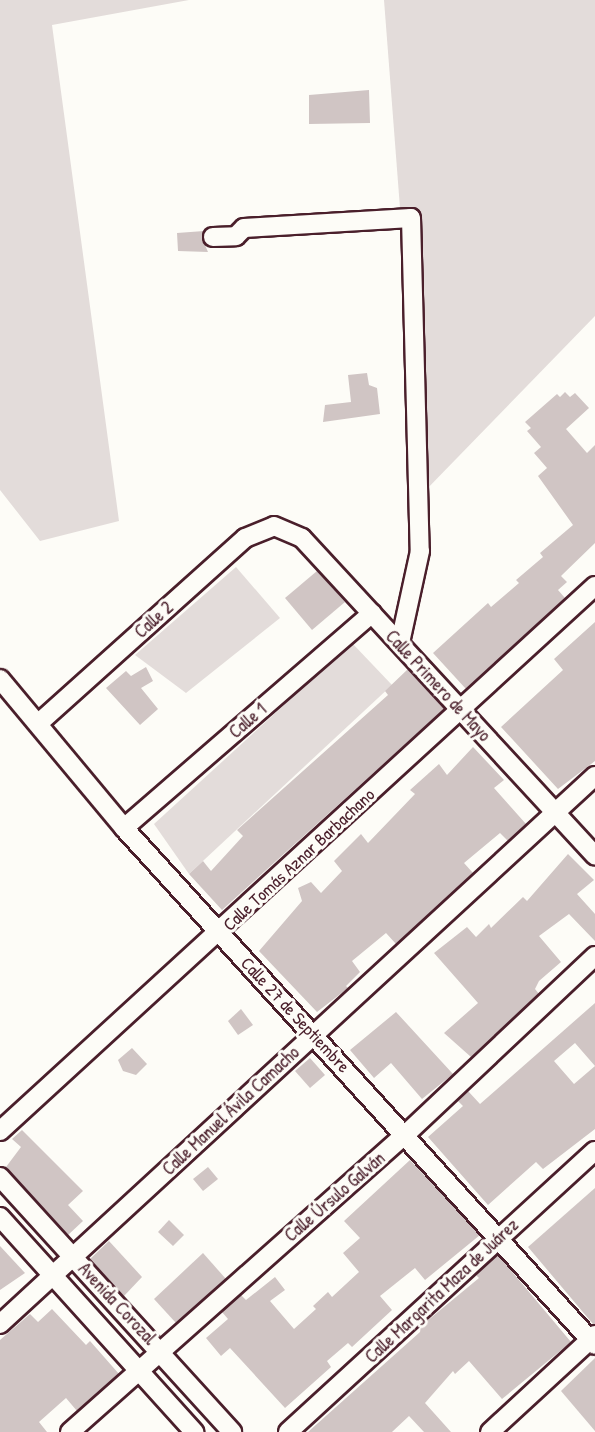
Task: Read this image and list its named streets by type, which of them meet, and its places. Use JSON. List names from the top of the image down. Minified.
{"streets":{"street":["Calle 2","Calle Primero de Mayo","Calle 1","Calle Tomás Aznar Barbachano","Calle 27 de Septiembre","Calle Manuel Ávila Camacho","Calle Úrsulo Galván","Calle Margarita Maza de Juárez","Avenida Corozal"]},"crossings":[["Calle 2","Calle Primero de Mayo"],["Calle 2","Calle 27 de Septiembre"],["Calle Primero de Mayo","Calle 1"],["Calle Primero de Mayo","Calle Tomás Aznar Barbachano"],["Calle Primero de Mayo","Calle Manuel Ávila Camacho"],["Calle 1","Calle 27 de Septiembre"],["Calle Tomás Aznar Barbachano","Calle 27 de Septiembre"],["Calle 27 de Septiembre","Calle Manuel Ávila Camacho"],["Calle 27 de Septiembre","Calle Úrsulo Galván"],["Calle 27 de Septiembre","Calle Margarita Maza de Juárez"],["Calle Manuel Ávila Camacho","Avenida Corozal"],["Calle Úrsulo Galván","Avenida Corozal"]]}
